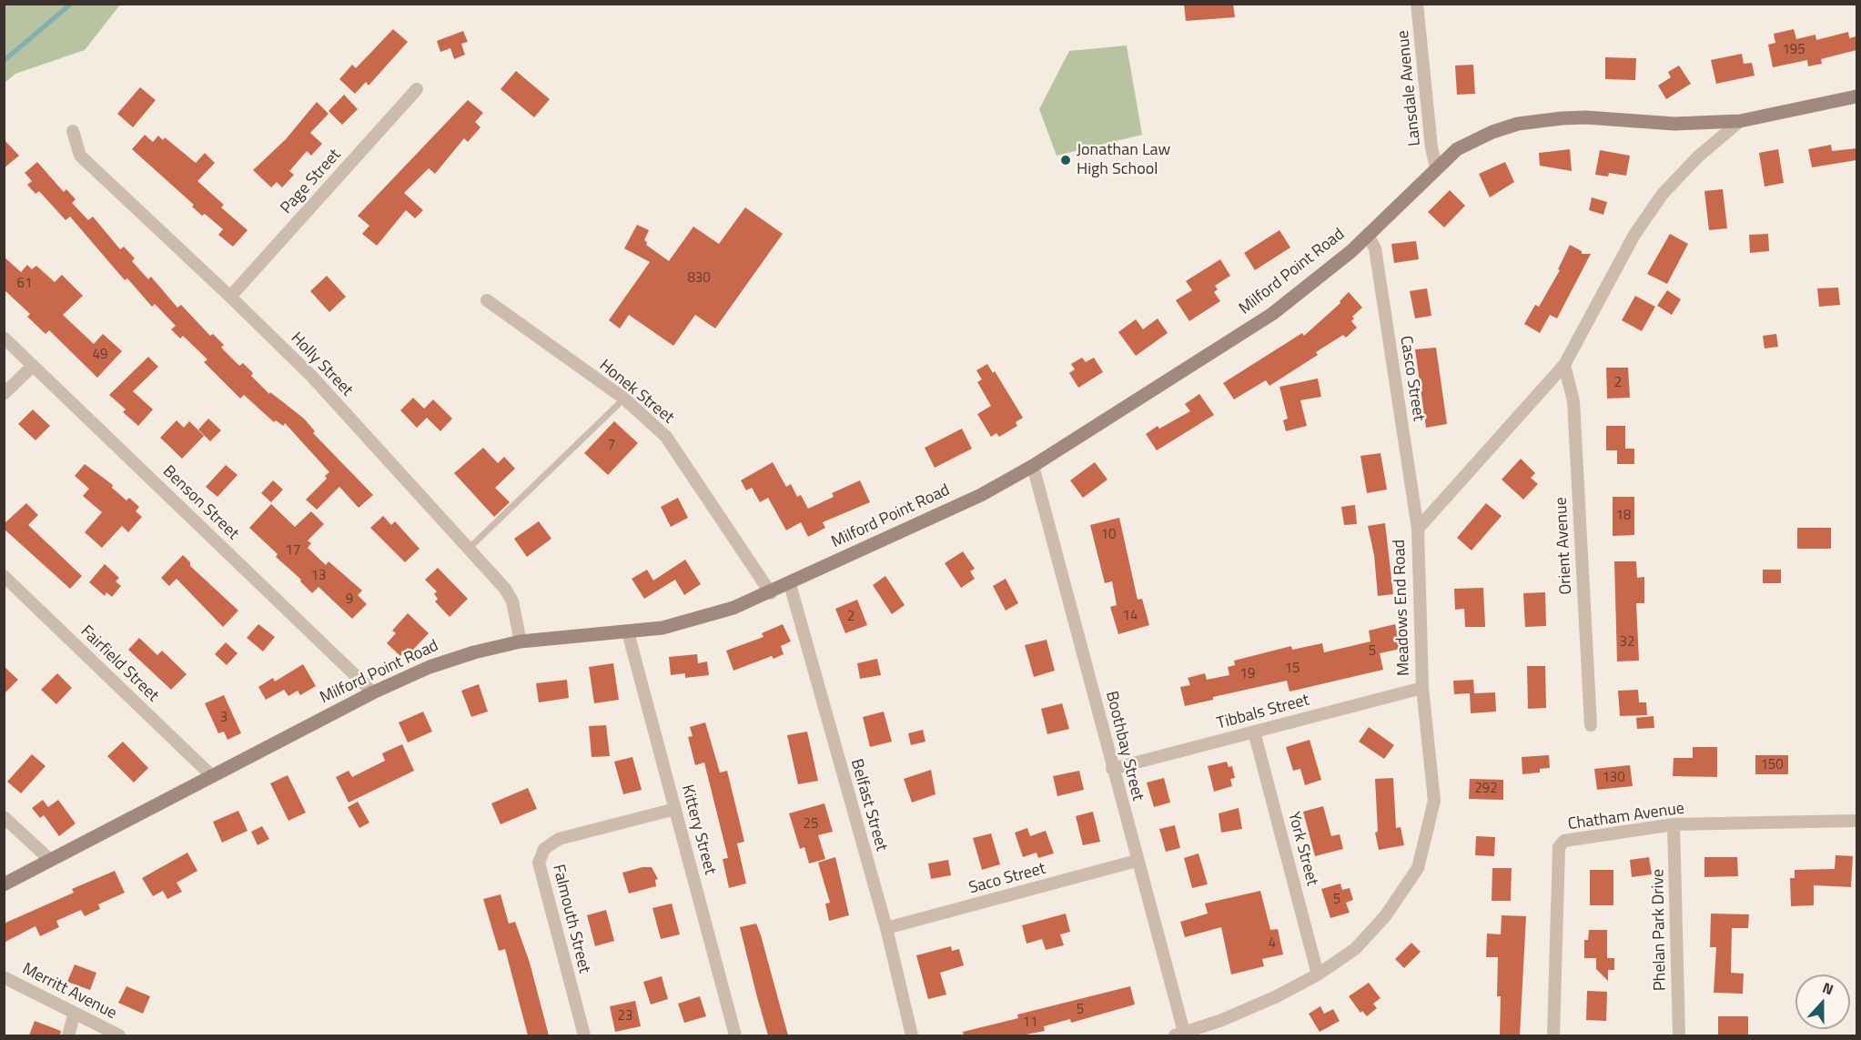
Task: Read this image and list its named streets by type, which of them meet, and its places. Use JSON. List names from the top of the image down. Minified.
{"streets":{"main road":["Milford Point Road","Meadows End Road"],"street":["Lansdale Avenue","Page Street","Holly Street","Casco Street","Honek Street","Benson Street","Orient Avenue","Fairfield Street","Tibbals Street","Boothbay Street","Belfast Street","Chatham Avenue","Kittery Street","York Street","Saco Street","Falmouth Street","Phelan Park Drive","Merritt Avenue"]},"crossings":[["Lansdale Avenue","Milford Point Road"],["Page Street","Holly Street"],["Milford Point Road","Holly Street"],["Milford Point Road","Casco Street"],["Milford Point Road","Honek Street"],["Milford Point Road","Benson Street"],["Milford Point Road","Meadows End Road"],["Milford Point Road","Fairfield Street"],["Milford Point Road","Boothbay Street"],["Milford Point Road","Belfast Street"],["Milford Point Road","Kittery Street"],["Casco Street","Meadows End Road"],["Orient Avenue","Meadows End Road"],["Meadows End Road","Tibbals Street"],["Meadows End Road","Boothbay Street"],["Meadows End Road","York Street"],["Tibbals Street","Boothbay Street"],["Tibbals Street","York Street"],["Boothbay Street","Saco Street"],["Belfast Street","Saco Street"],["Chatham Avenue","Phelan Park Drive"],["Kittery Street","Falmouth Street"]],"places":["Jonathan Law High School"],"house_numbers":["195","830","61","49","2","7","18","10","17","13","9","14","2","32","5","15","19","3","150","130","292","25","5","4","5","23","11"],"north":"top"}
